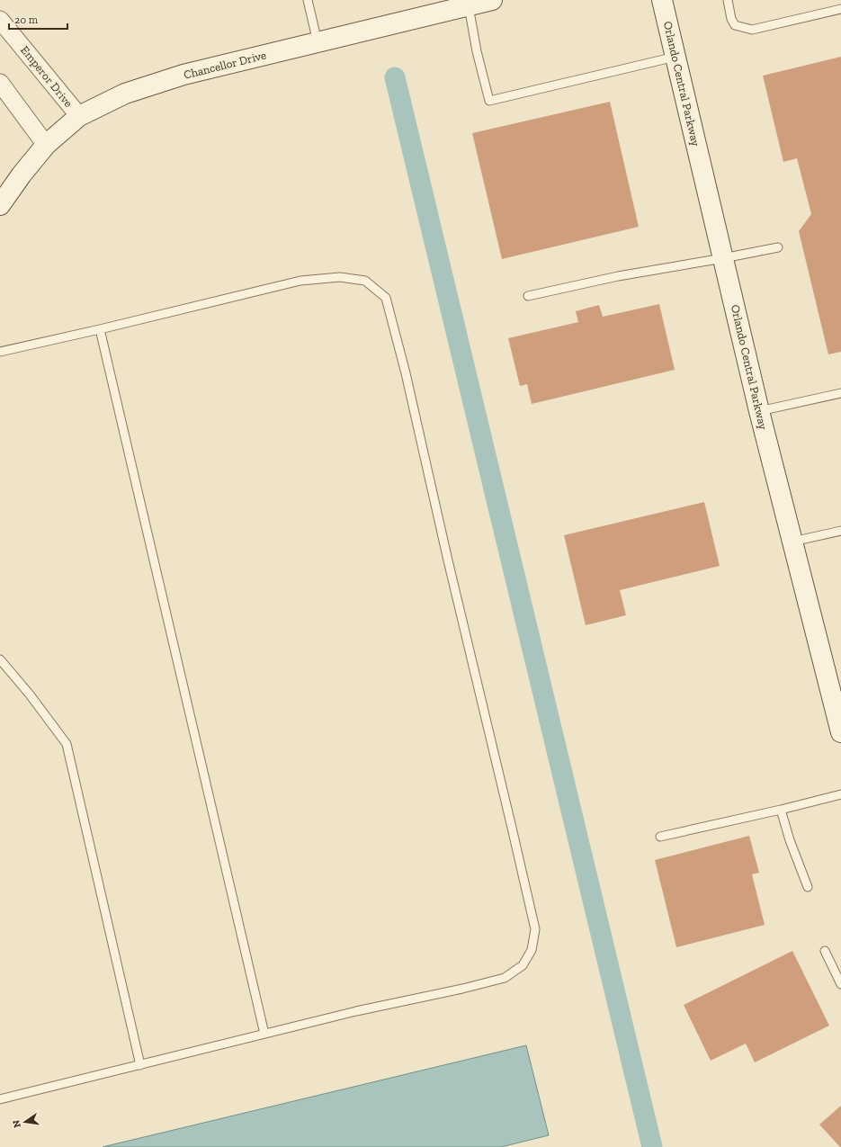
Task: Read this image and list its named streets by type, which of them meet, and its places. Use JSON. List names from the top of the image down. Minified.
{"streets":{"street":["Chancellor Drive","Emperor Drive","Orlando Central Parkway"]},"crossings":[["Chancellor Drive","Emperor Drive"]],"scale_bar":"20 m","north":"left"}
